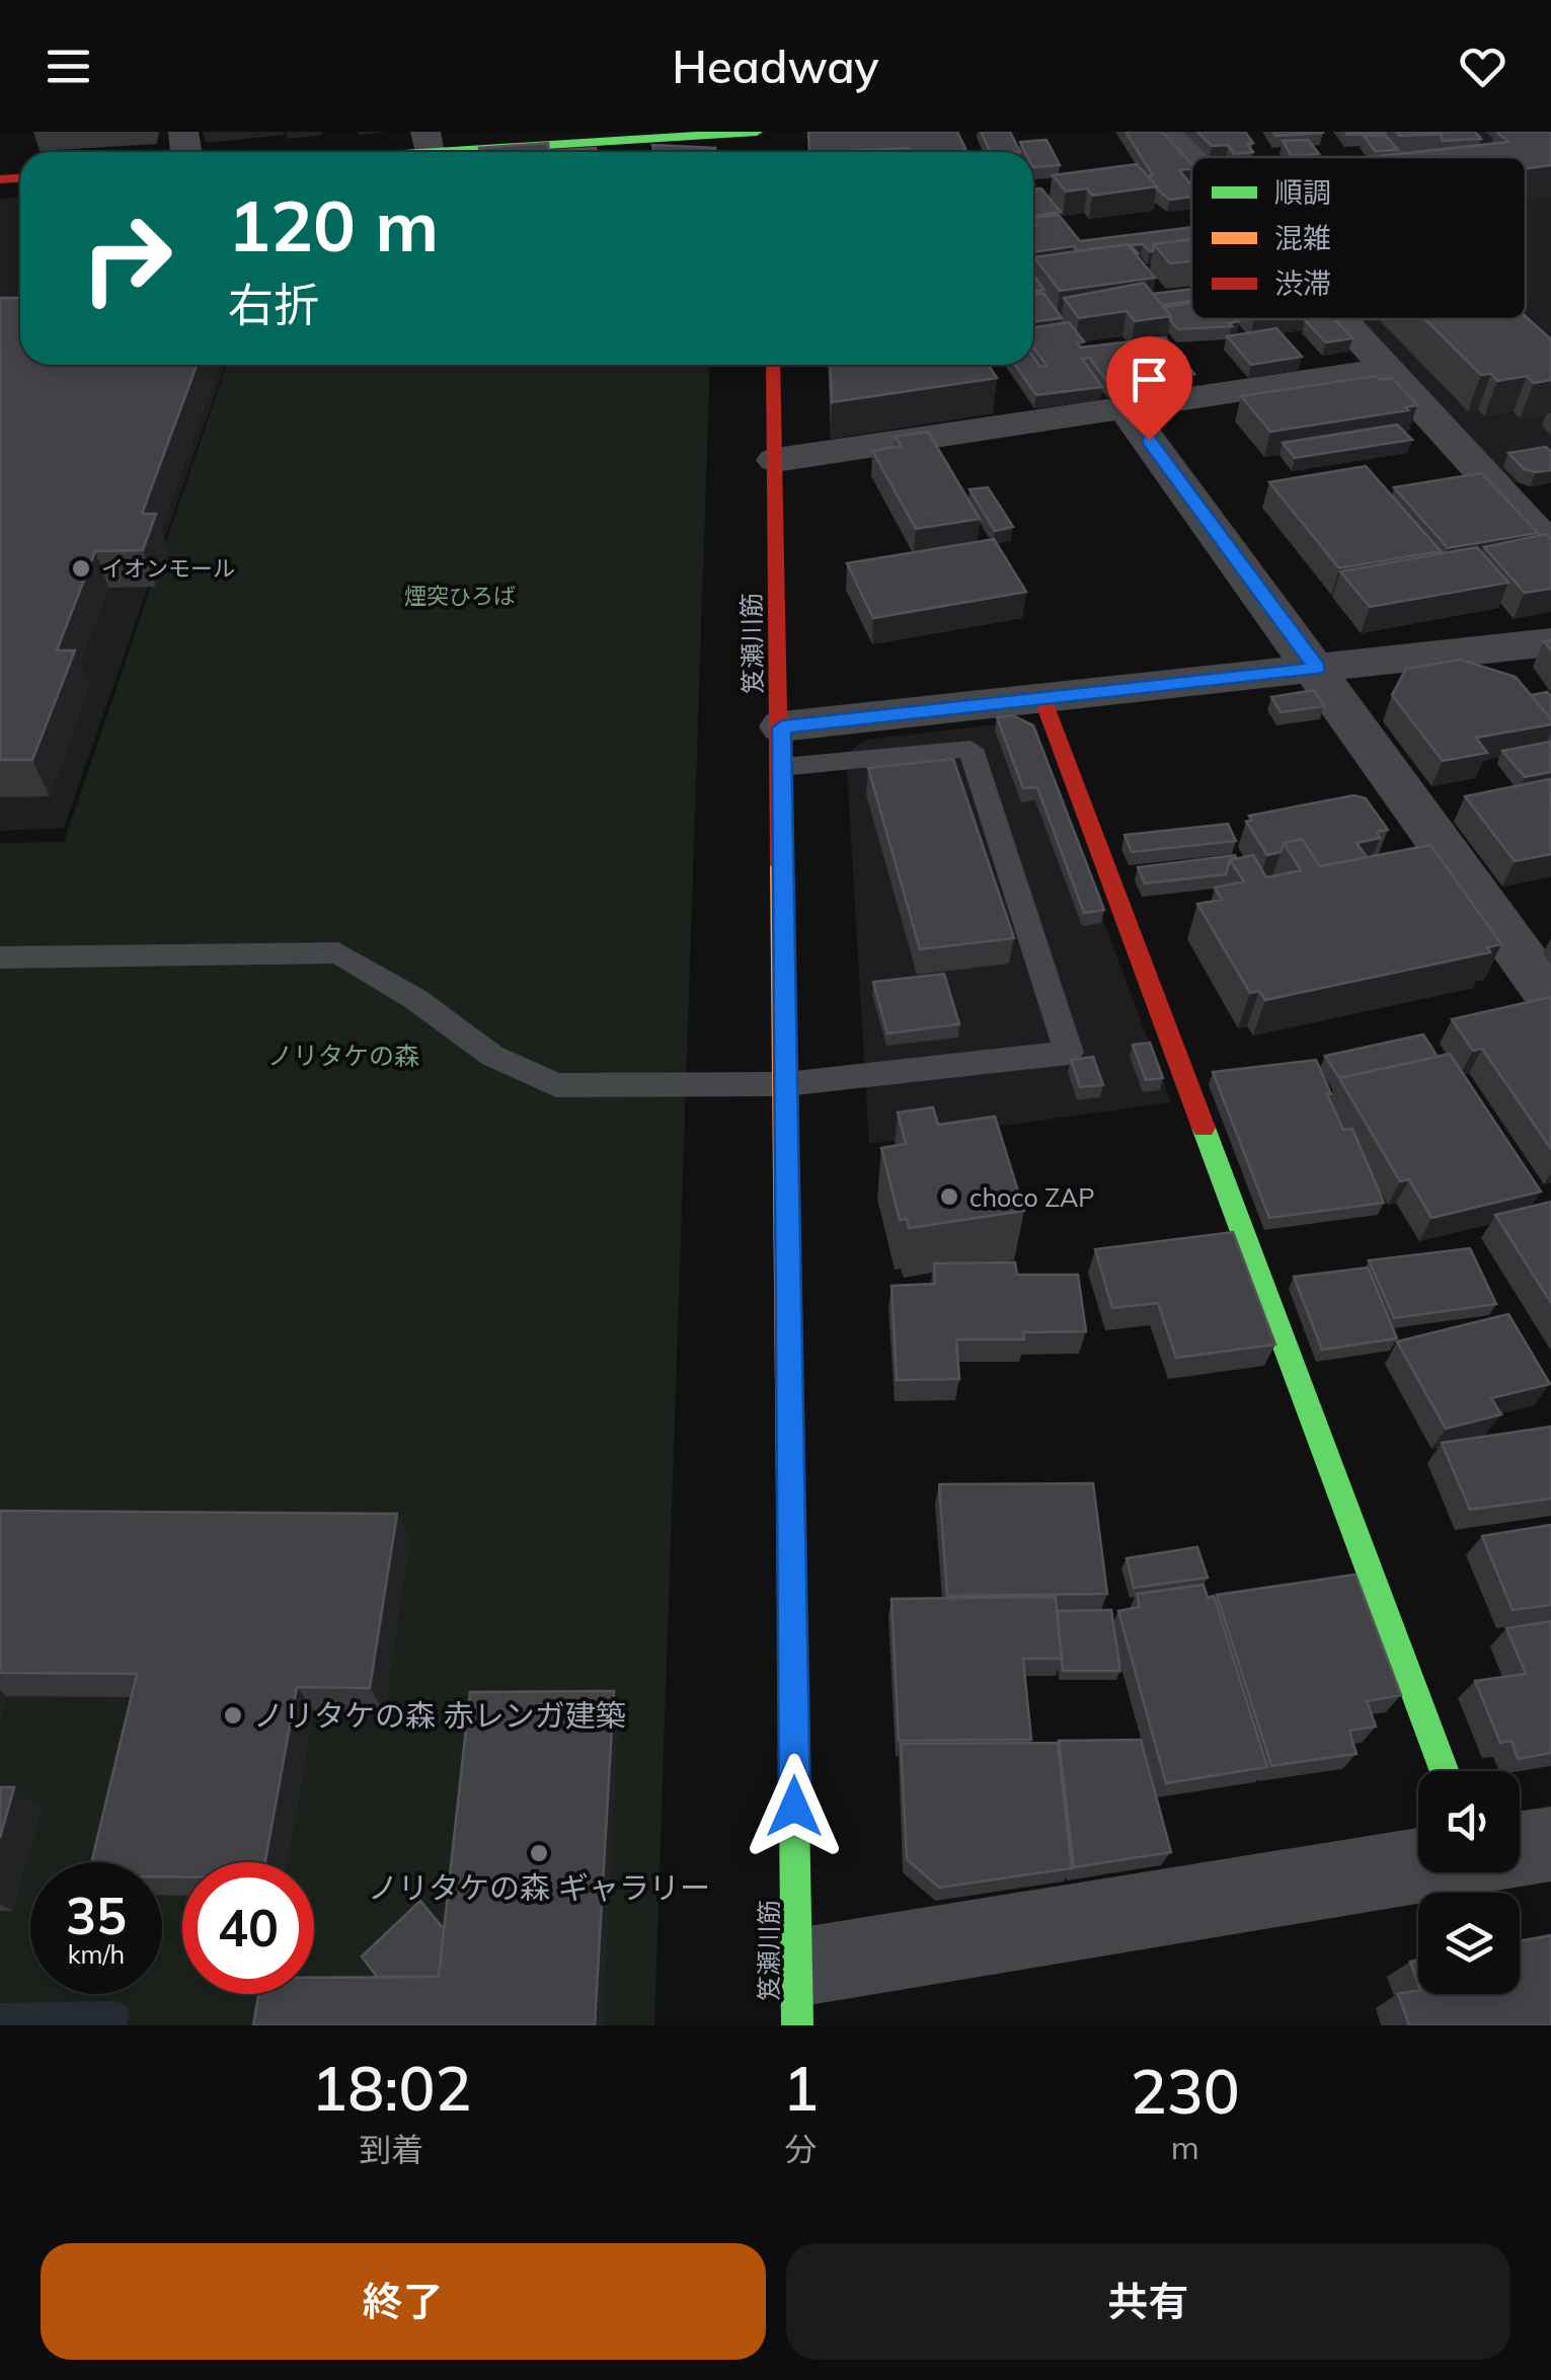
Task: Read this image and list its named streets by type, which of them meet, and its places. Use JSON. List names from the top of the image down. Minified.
{"streets":{"street":["笈瀬川筋"]},"parks":["煙突ひろば","ノリタケの森"],"places":["イオンモール","choco ZAP","ノリタケの森 赤レンガ建築","ノリタケの森 ギャラリー"],"legend":["順調","混雑","渋滞"],"page":{"header":"Headway","turn":["120 m","右折"],"speed":"35 km/h","limit":"40","eta":["18:02","到着","1","分","230","m"],"buttons":["終了","共有"]}}
